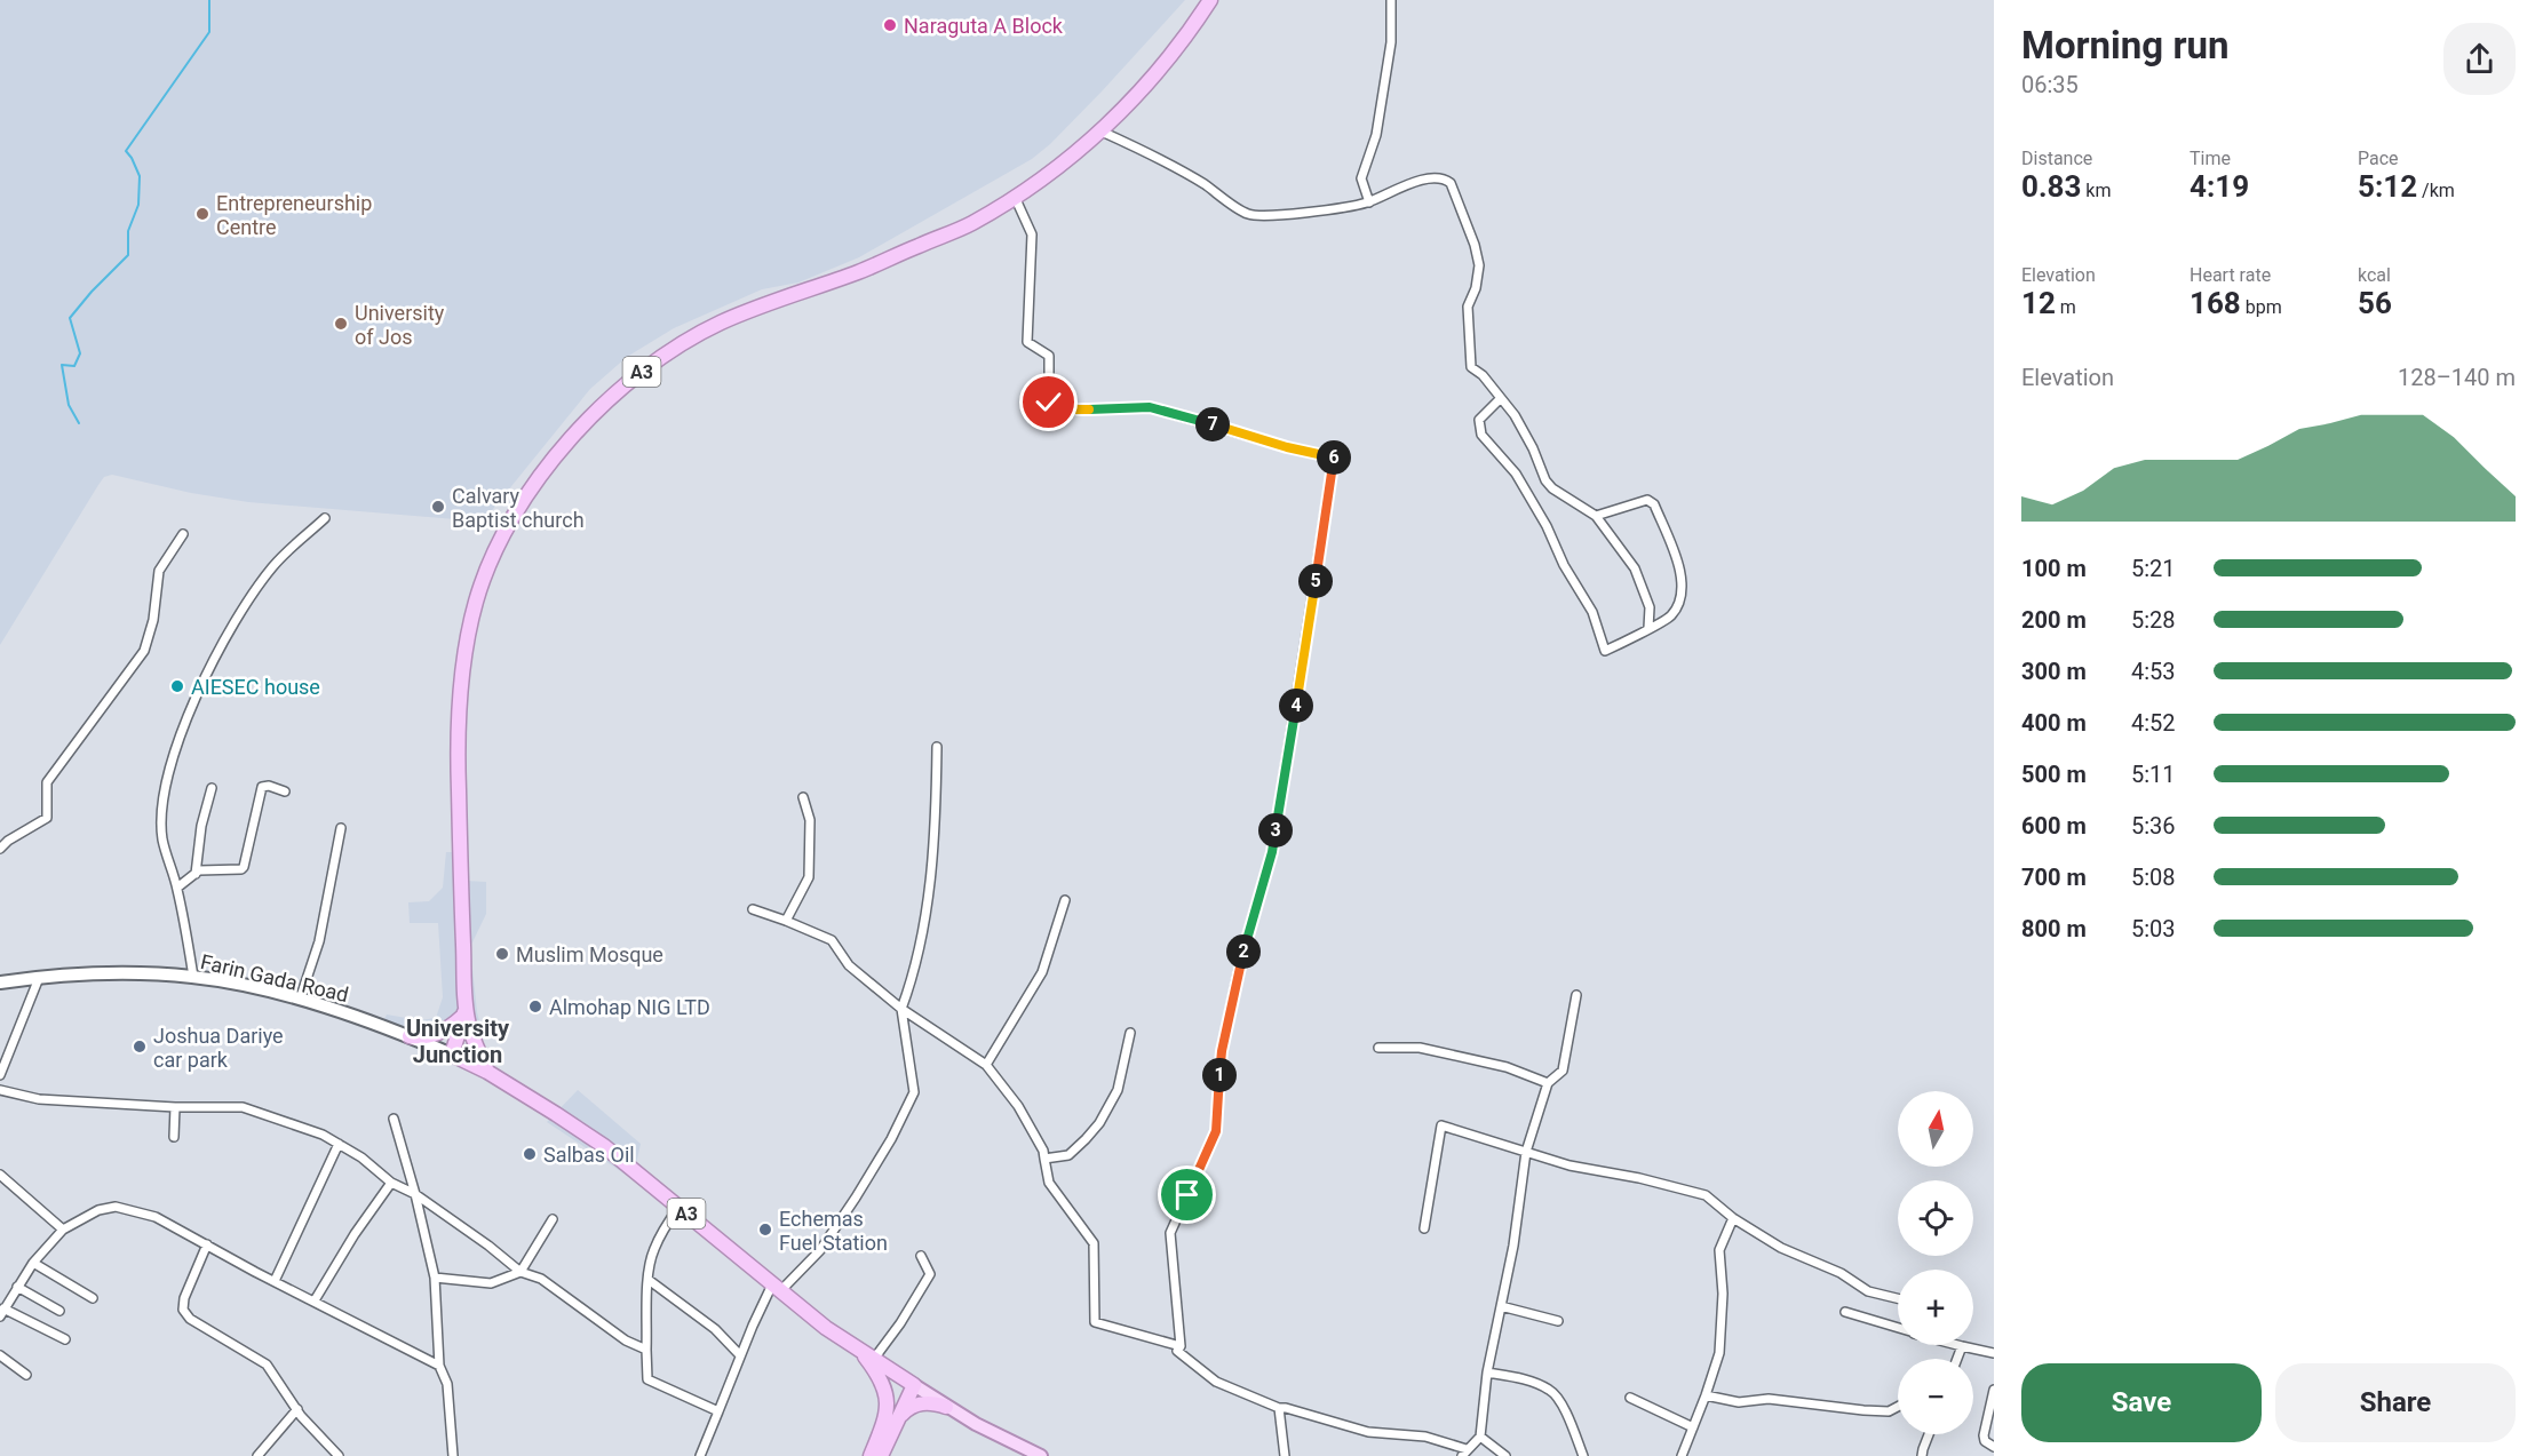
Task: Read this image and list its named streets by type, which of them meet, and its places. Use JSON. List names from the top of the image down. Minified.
{"streets":{"highway":["A3"],"main road":["Farin Gada Road"]},"crossings":[["A3","Farin Gada Road"]],"districts":["University Junction"],"places":["Naraguta A Block","Entrepreneurship Centre","University of Jos","Calvary Baptist church","AIESEC house","Muslim Mosque","Almohap NIG LTD","Joshua Dariye car park","Salbas Oil","Echemas Fuel Station"],"north":"top","page":{"heading":["Morning run","06:35"],"stats":[["Distance","0.83 km"],["Time","4:19"],["Pace","5:12 /km"],["Elevation","12 m"],["Heart rate","168 bpm"],["kcal","56"]],"chart":["Elevation","128–140 m"],"pins":["7","6","5","4","3","2","1"],"list":[{"name":"100 m","note":"5:21"},{"name":"200 m","note":"5:28"},{"name":"300 m","note":"4:53"},{"name":"400 m","note":"4:52"},{"name":"500 m","note":"5:11"},{"name":"600 m","note":"5:36"},{"name":"700 m","note":"5:08"},{"name":"800 m","note":"5:03"}],"map_buttons":["+","−"],"buttons":["Save","Share"]}}
